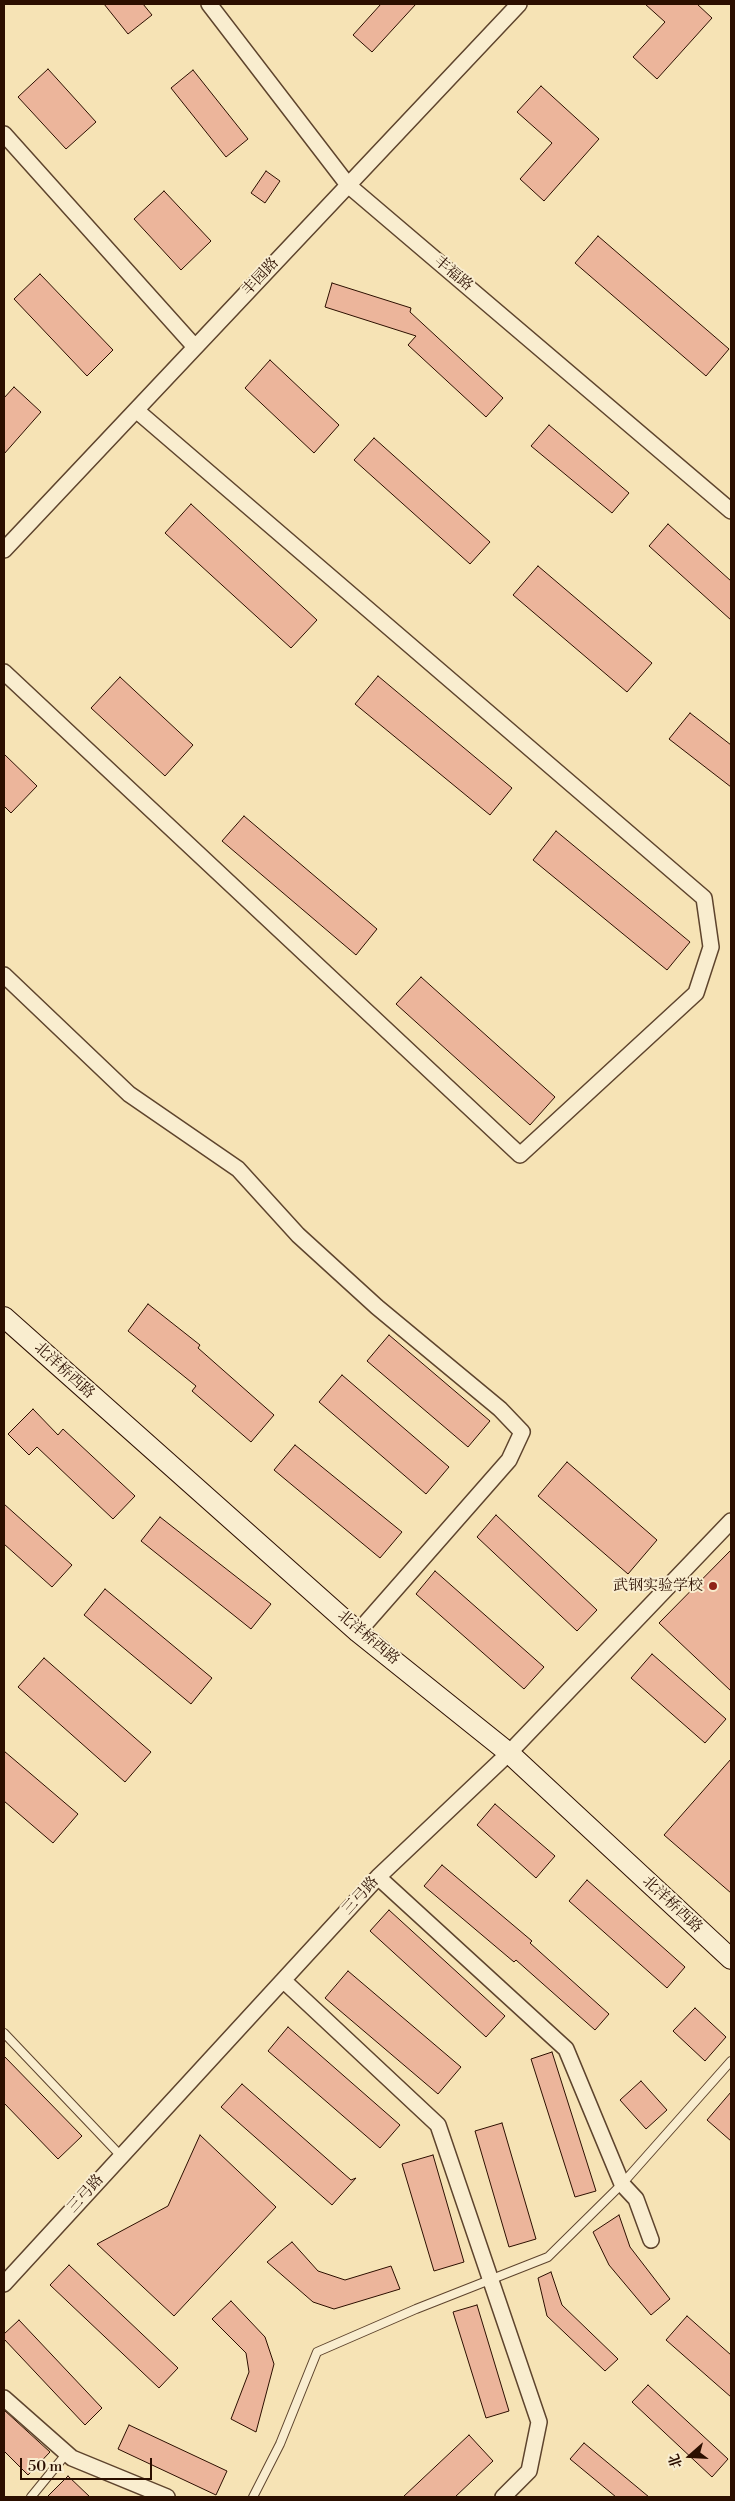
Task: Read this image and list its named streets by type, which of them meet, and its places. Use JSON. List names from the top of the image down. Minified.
{"streets":{"main road":["北洋桥西路"],"street":["丰福路","丰园路","三弓路"]},"crossings":[["丰福路","丰园路"],["北洋桥西路","三弓路"]],"places":["武钢实验学校"],"scale_bar":"50 m","north":"left"}
